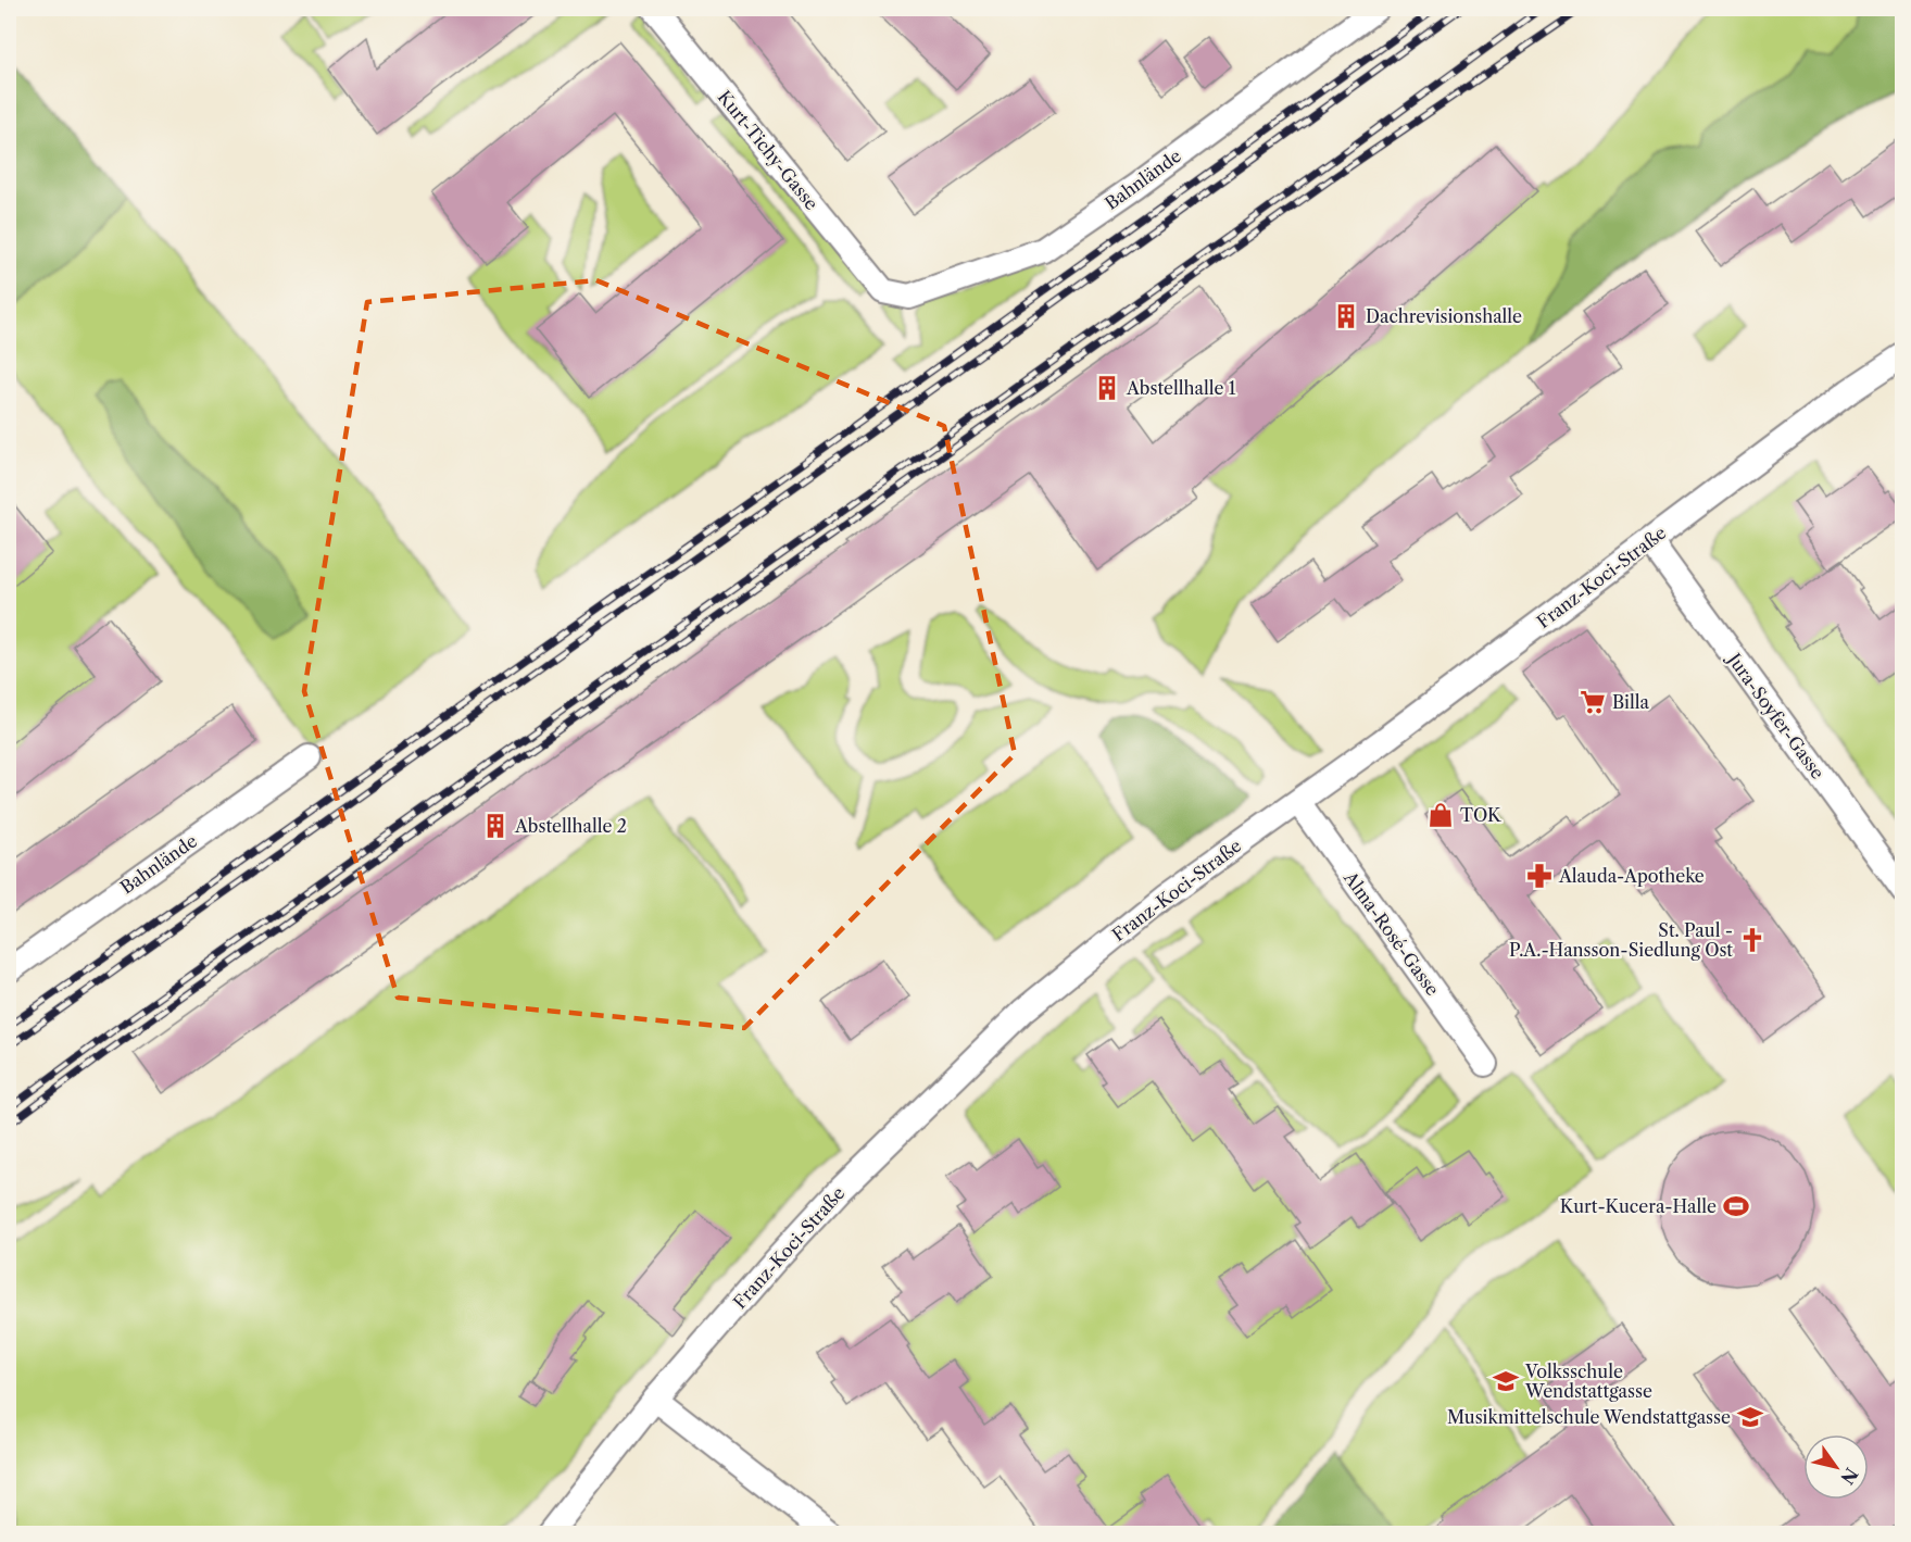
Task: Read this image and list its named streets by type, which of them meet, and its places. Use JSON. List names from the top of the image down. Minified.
{"streets":{"street":["Kurt-Tichy-Gasse","Bahnlände","Franz-Koci-Straße","Jura-Soyfer-Gasse","Alma-Rosé-Gasse"]},"crossings":[["Kurt-Tichy-Gasse","Bahnlände"],["Franz-Koci-Straße","Jura-Soyfer-Gasse"],["Franz-Koci-Straße","Alma-Rosé-Gasse"]],"places":{"building":["Dachrevisionshalle","Abstellhalle 1","Abstellhalle 2"],"supermarket":["Billa"],"shop":["TOK"],"pharmacy":["Alauda-Apotheke"],"church":["St. Paul - P.A.-Hansson-Siedlung Ost"],"sports":["Kurt-Kucera-Halle"],"school or university":["Volksschule Wendstattgasse","Musikmittelschule Wendstattgasse"]},"north":"bottom right"}
